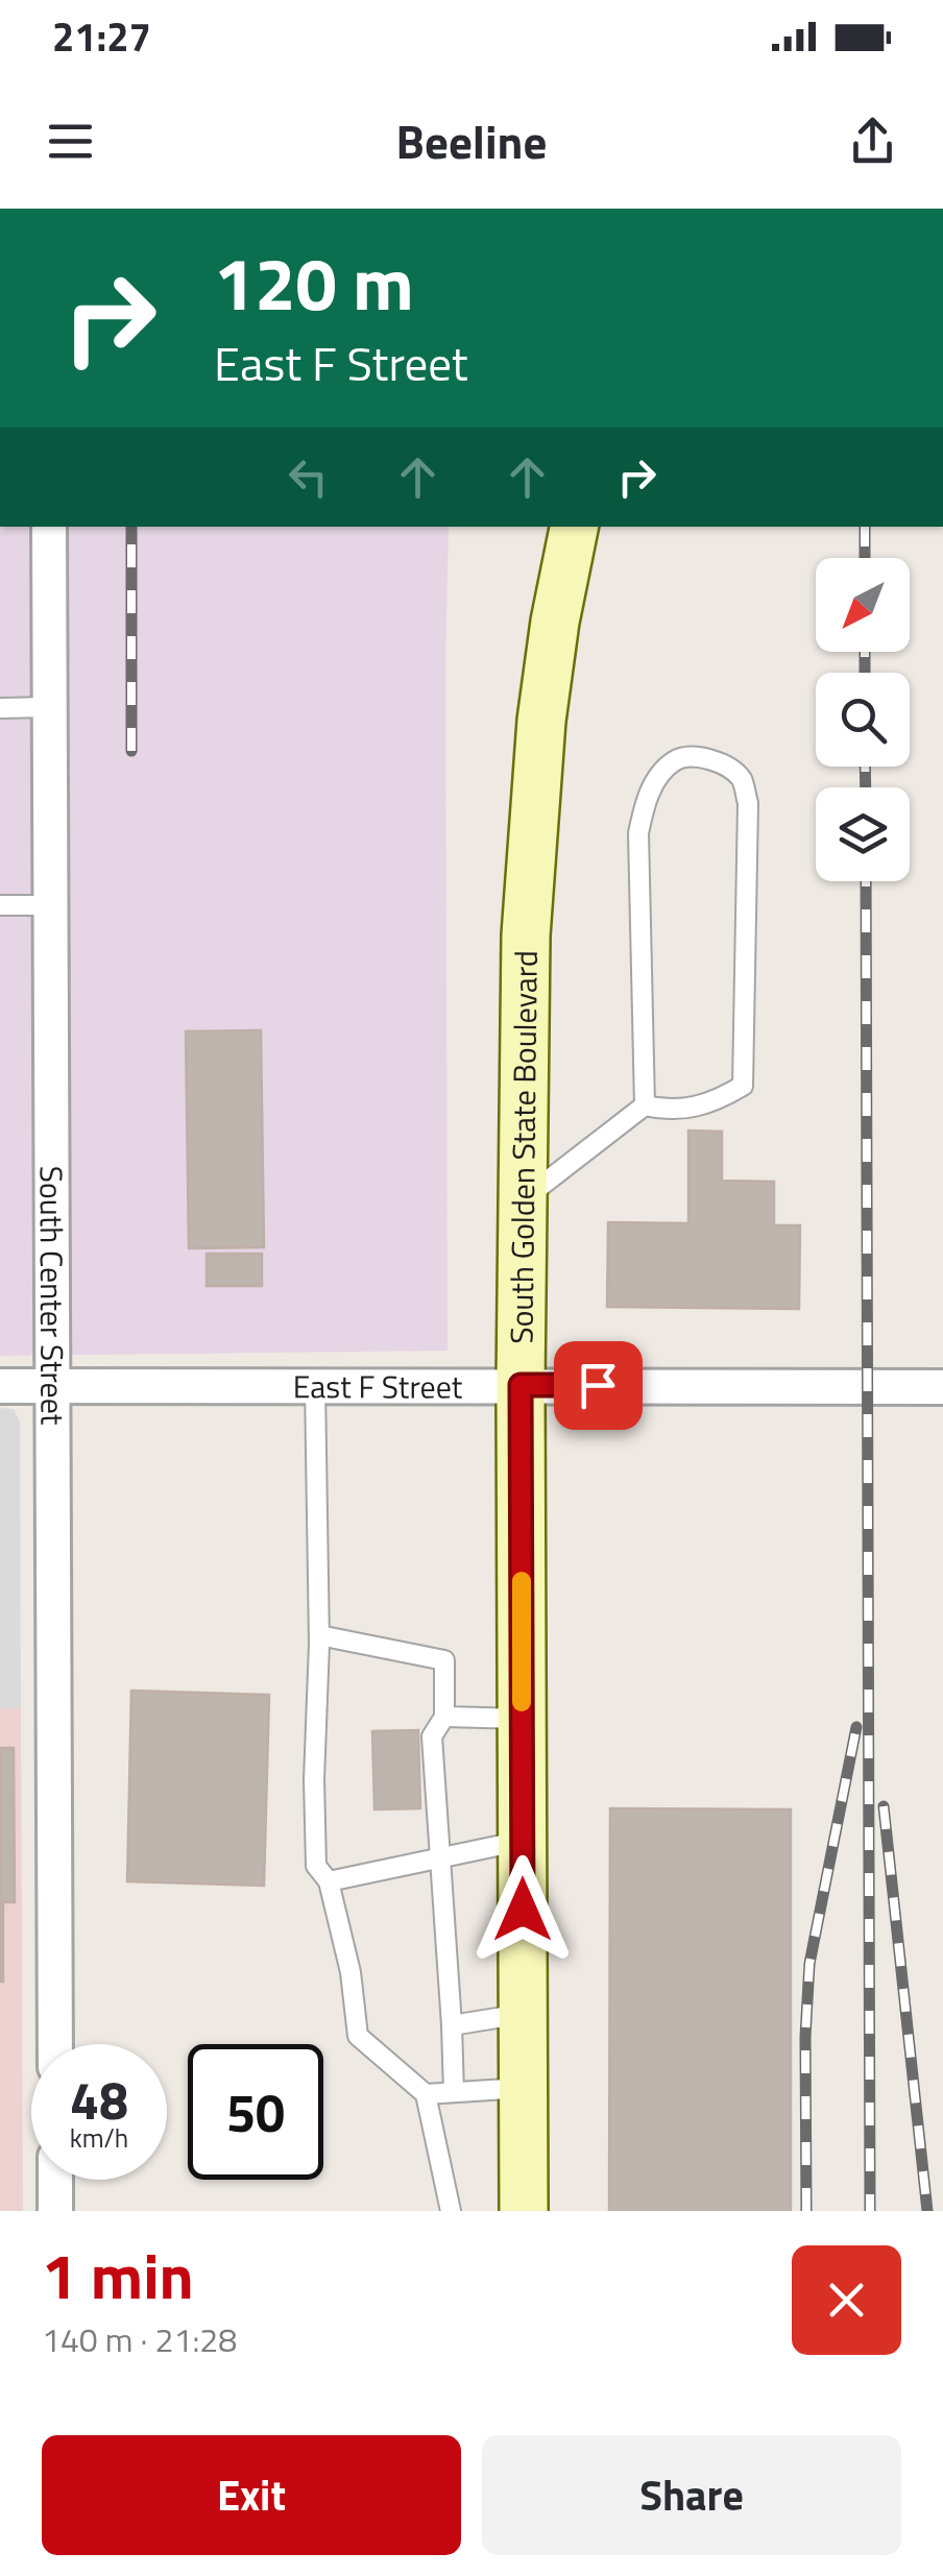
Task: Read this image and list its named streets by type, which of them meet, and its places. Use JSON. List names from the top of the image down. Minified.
{"streets":{"main road":["South Golden State Boulevard"],"street":["South Center Street","East F Street"]},"crossings":[["South Golden State Boulevard","East F Street"],["South Center Street","East F Street"]],"north":"bottom left","page":{"status":"21:27","header":"Beeline","turn":["120 m","East F Street"],"speed":"48 km/h","limit":"50","heading":["1 min","140 m · 21:28"],"buttons":["Exit","Share"]}}
